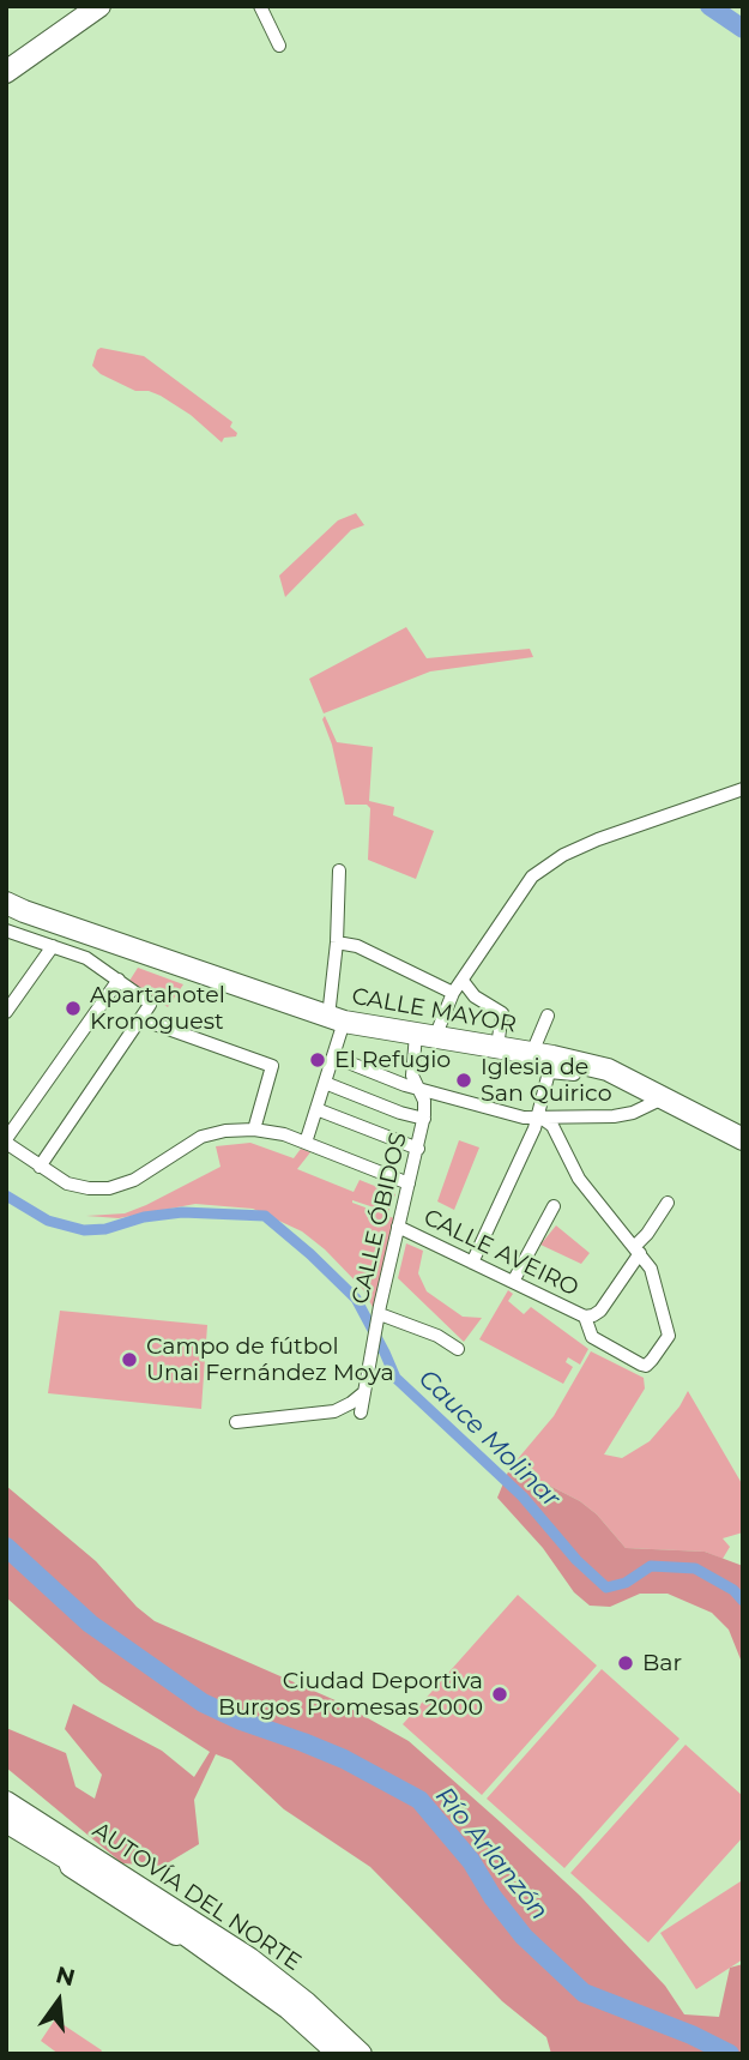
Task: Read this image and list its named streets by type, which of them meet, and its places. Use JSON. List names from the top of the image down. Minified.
{"streets":{"highway":["CALLE MAYOR","AUTOVÍA DEL NORTE"],"street":["CALLE ÓBIDOS","CALLE AVEIRO"]},"crossings":[["CALLE MAYOR","CALLE ÓBIDOS"],["CALLE ÓBIDOS","CALLE AVEIRO"]],"water":["Cauce Molinar","Río Arlanzón"],"places":["Apartahotel Kronoguest","El Refugio","Iglesia de San Quirico","Campo de fútbol Unai Fernández Moya","Bar","Ciudad Deportiva Burgos Promesas 2000"],"north":"top"}
